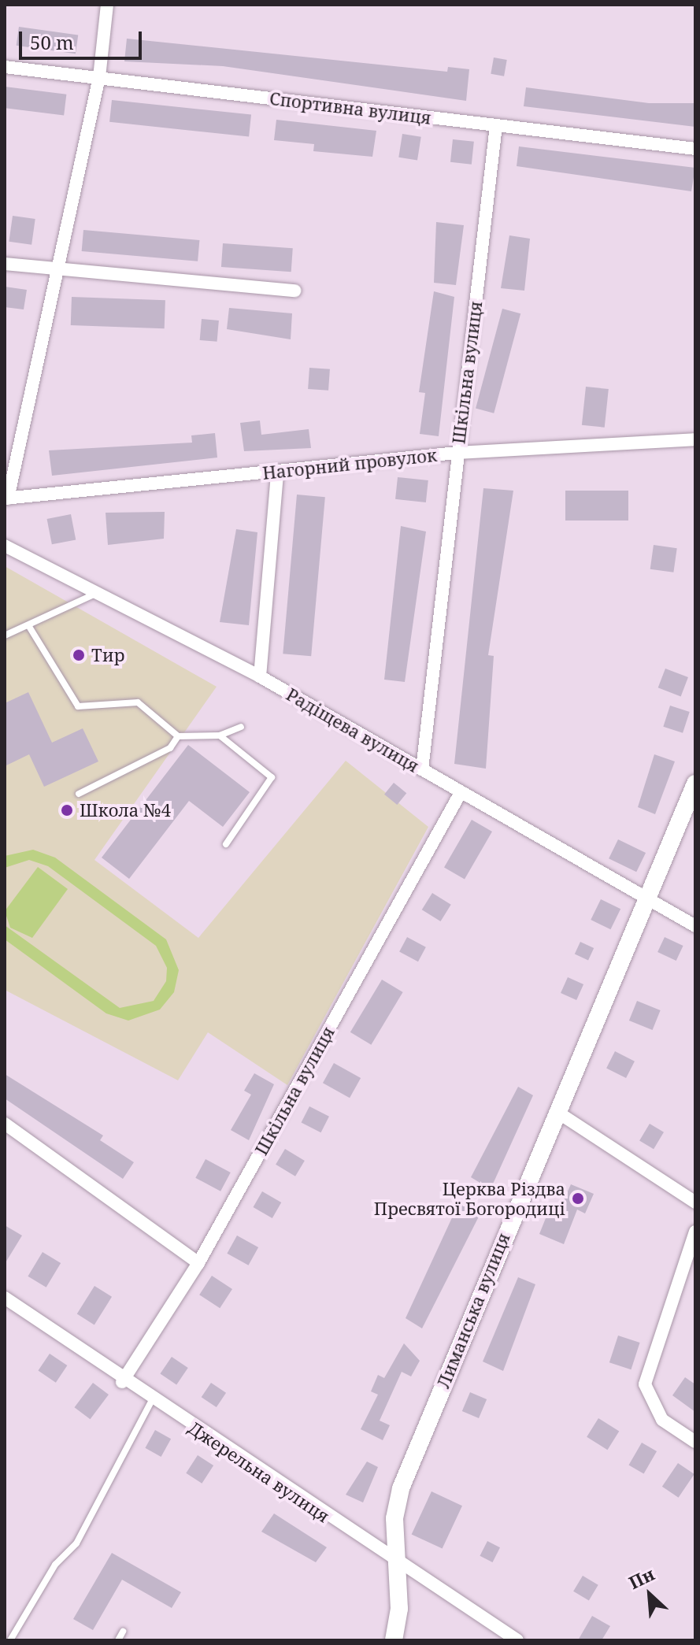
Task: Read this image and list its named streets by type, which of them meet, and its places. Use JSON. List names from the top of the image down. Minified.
{"streets":{"street":["Спортивна вулиця","Шкільна вулиця","Нагорний провулок","Радіщева вулиця","Лиманська вулиця","Джерельна вулиця"]},"crossings":[["Спортивна вулиця","Шкільна вулиця"],["Шкільна вулиця","Нагорний провулок"],["Шкільна вулиця","Радіщева вулиця"],["Шкільна вулиця","Джерельна вулиця"],["Радіщева вулиця","Лиманська вулиця"],["Лиманська вулиця","Джерельна вулиця"]],"places":["Тир","Школа №4","Церква Різдва Пресвятої Богородиці"],"scale_bar":"50 m","north":"top left"}
